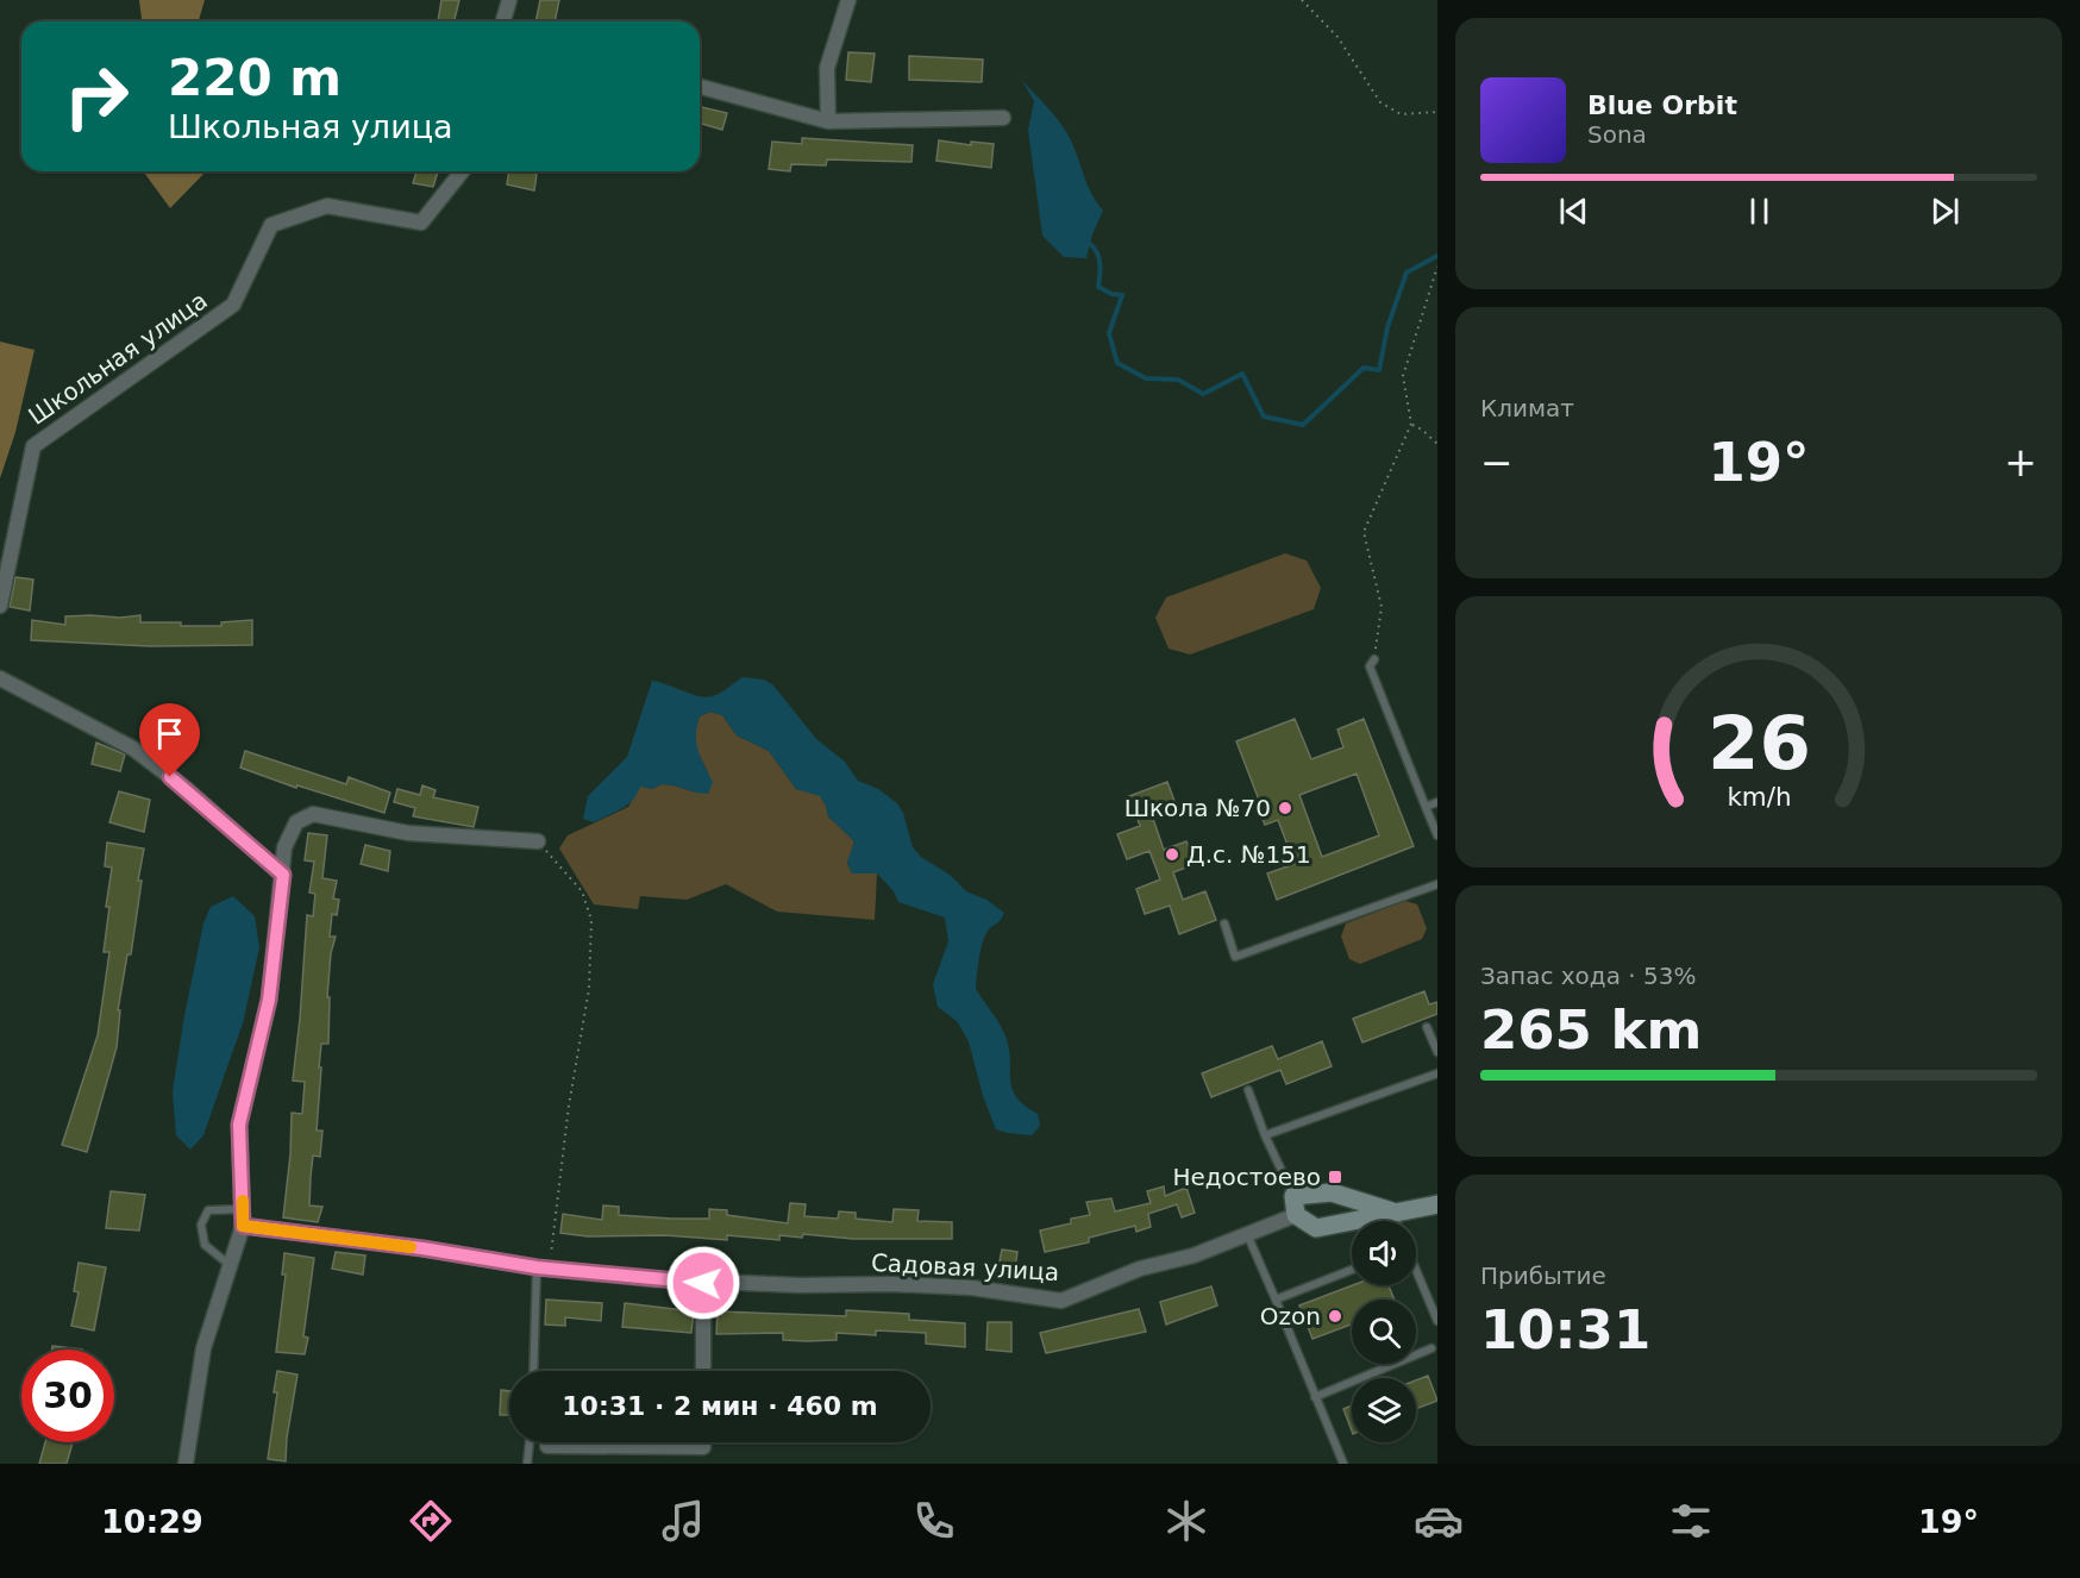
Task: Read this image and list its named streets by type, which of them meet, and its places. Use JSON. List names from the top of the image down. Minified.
{"streets":{"street":["Школьная улица","Садовая улица"]},"places":{"other":["Школа №70","Д.с. №151","Ozon"],"transit":["Недостоево"]},"page":{"turn":["220 m","Школьная улица"],"song":["Blue Orbit","Sona"],"tile":["Климат",["Запас хода · 53%","265 km"],["Прибытие","10:31"]],"heat":["−","19°","+"],"limit":"30","trip":"10:31 · 2 мин · 460 m","tabs":["10:29","19°"],"gauge":["26","km/h"]}}
